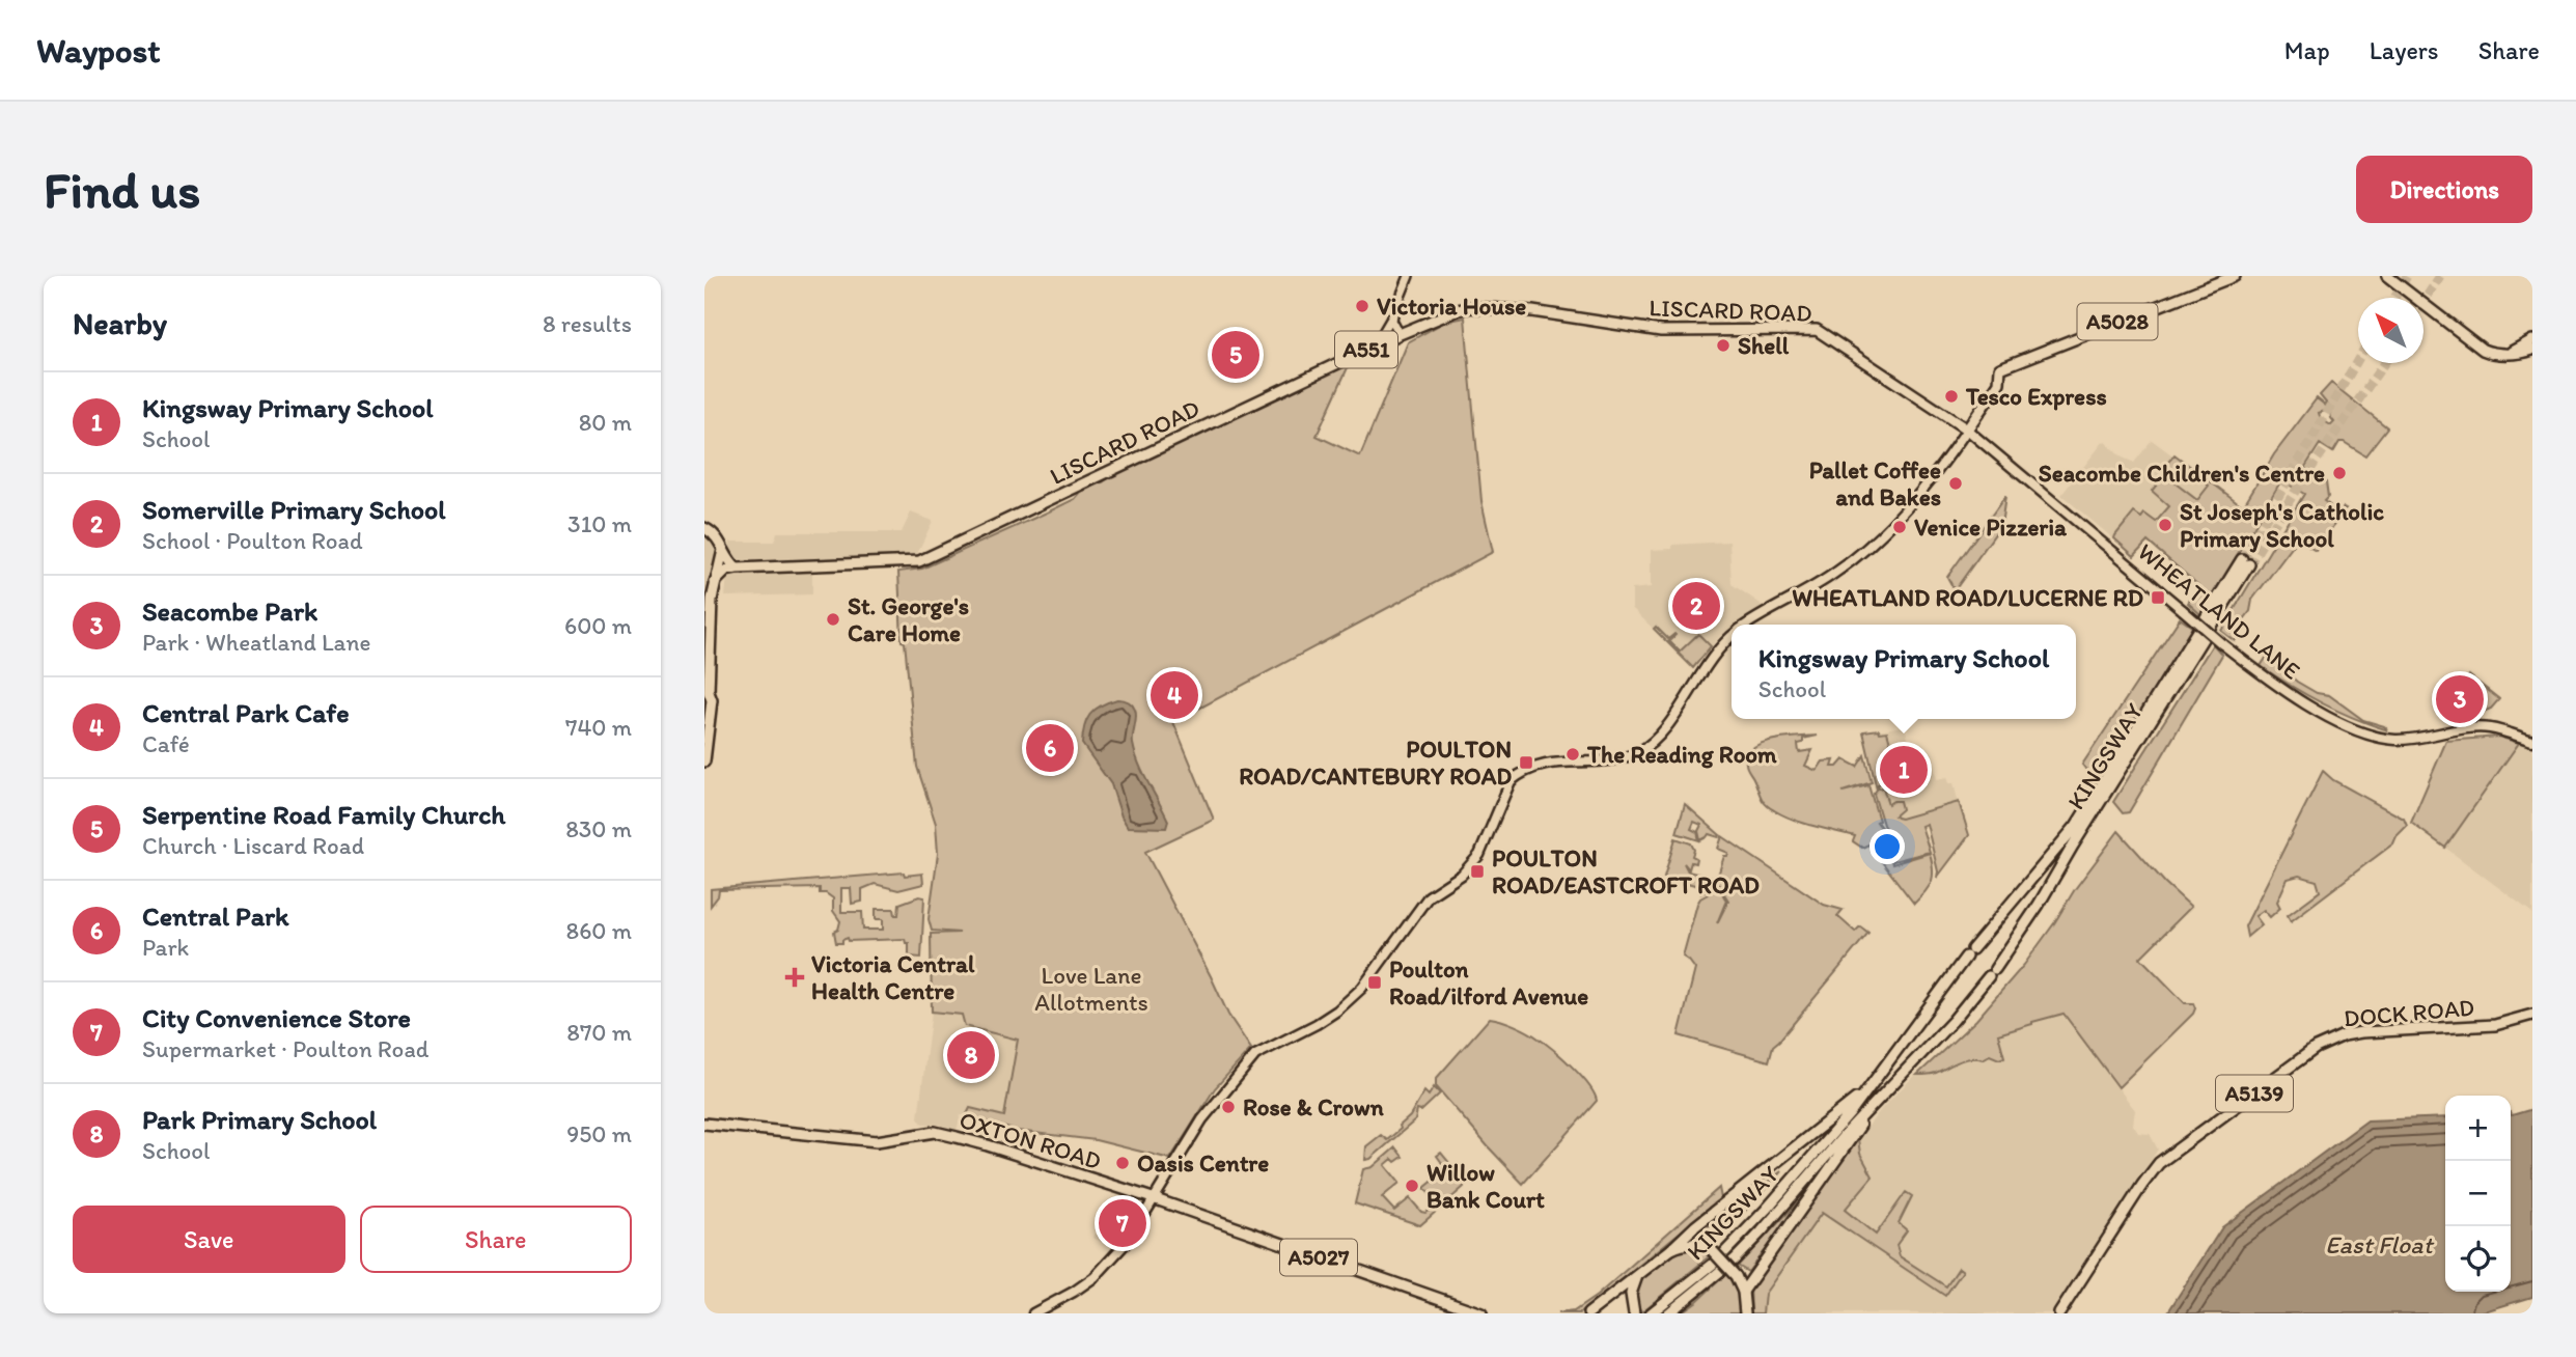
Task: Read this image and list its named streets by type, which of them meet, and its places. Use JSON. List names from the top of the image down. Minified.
{"streets":{"main road":["LISCARD ROAD","A5028","A551","WHEATLAND LANE","KINGSWAY","DOCK ROAD","A5139","OXTON ROAD","A5027"]},"crossings":[["LISCARD ROAD","A5028"],["LISCARD ROAD","WHEATLAND LANE"],["A5028","WHEATLAND LANE"],["OXTON ROAD","A5027"]],"water":["East Float"],"parks":["Love Lane Allotments"],"places":{"other":["Victoria House","Shell","Tesco Express","Seacombe Children's Centre","Pallet Coffee and Bakes","St Joseph's Catholic Primary School","Venice Pizzeria","St. George's Care Home","The Reading Room","Rose & Crown","Oasis Centre","Willow Bank Court"],"transit":["WHEATLAND ROAD/LUCERNE RD","POULTON ROAD/CANTEBURY ROAD","POULTON ROAD/EASTCROFT ROAD","Poulton Road/ilford Avenue"],"health":["Victoria Central Health Centre"]},"north":"top left","page":{"header":"Waypost","nav":["Map","Layers","Share"],"buttons":["Directions",["Save","Share"]],"title":"Find us","heading":["Nearby","8 results"],"pins":["5","2","4","3","6","1","8","7"],"list":[{"mark":"1","name":"Kingsway Primary School","note":"School","value":"80 m"},{"mark":"2","name":"Somerville Primary School","note":"School · Poulton Road","value":"310 m"},{"mark":"3","name":"Seacombe Park","note":"Park · Wheatland Lane","value":"600 m"},{"mark":"4","name":"Central Park Cafe","note":"Café","value":"740 m"},{"mark":"5","name":"Serpentine Road Family Church","note":"Church · Liscard Road","value":"830 m"},{"mark":"6","name":"Central Park","note":"Park","value":"860 m"},{"mark":"7","name":"City Convenience Store","note":"Supermarket · Poulton Road","value":"870 m"},{"mark":"8","name":"Park Primary School","note":"School","value":"950 m"}],"popup":["Kingsway Primary School","School"],"map_buttons":["+","−"]}}
